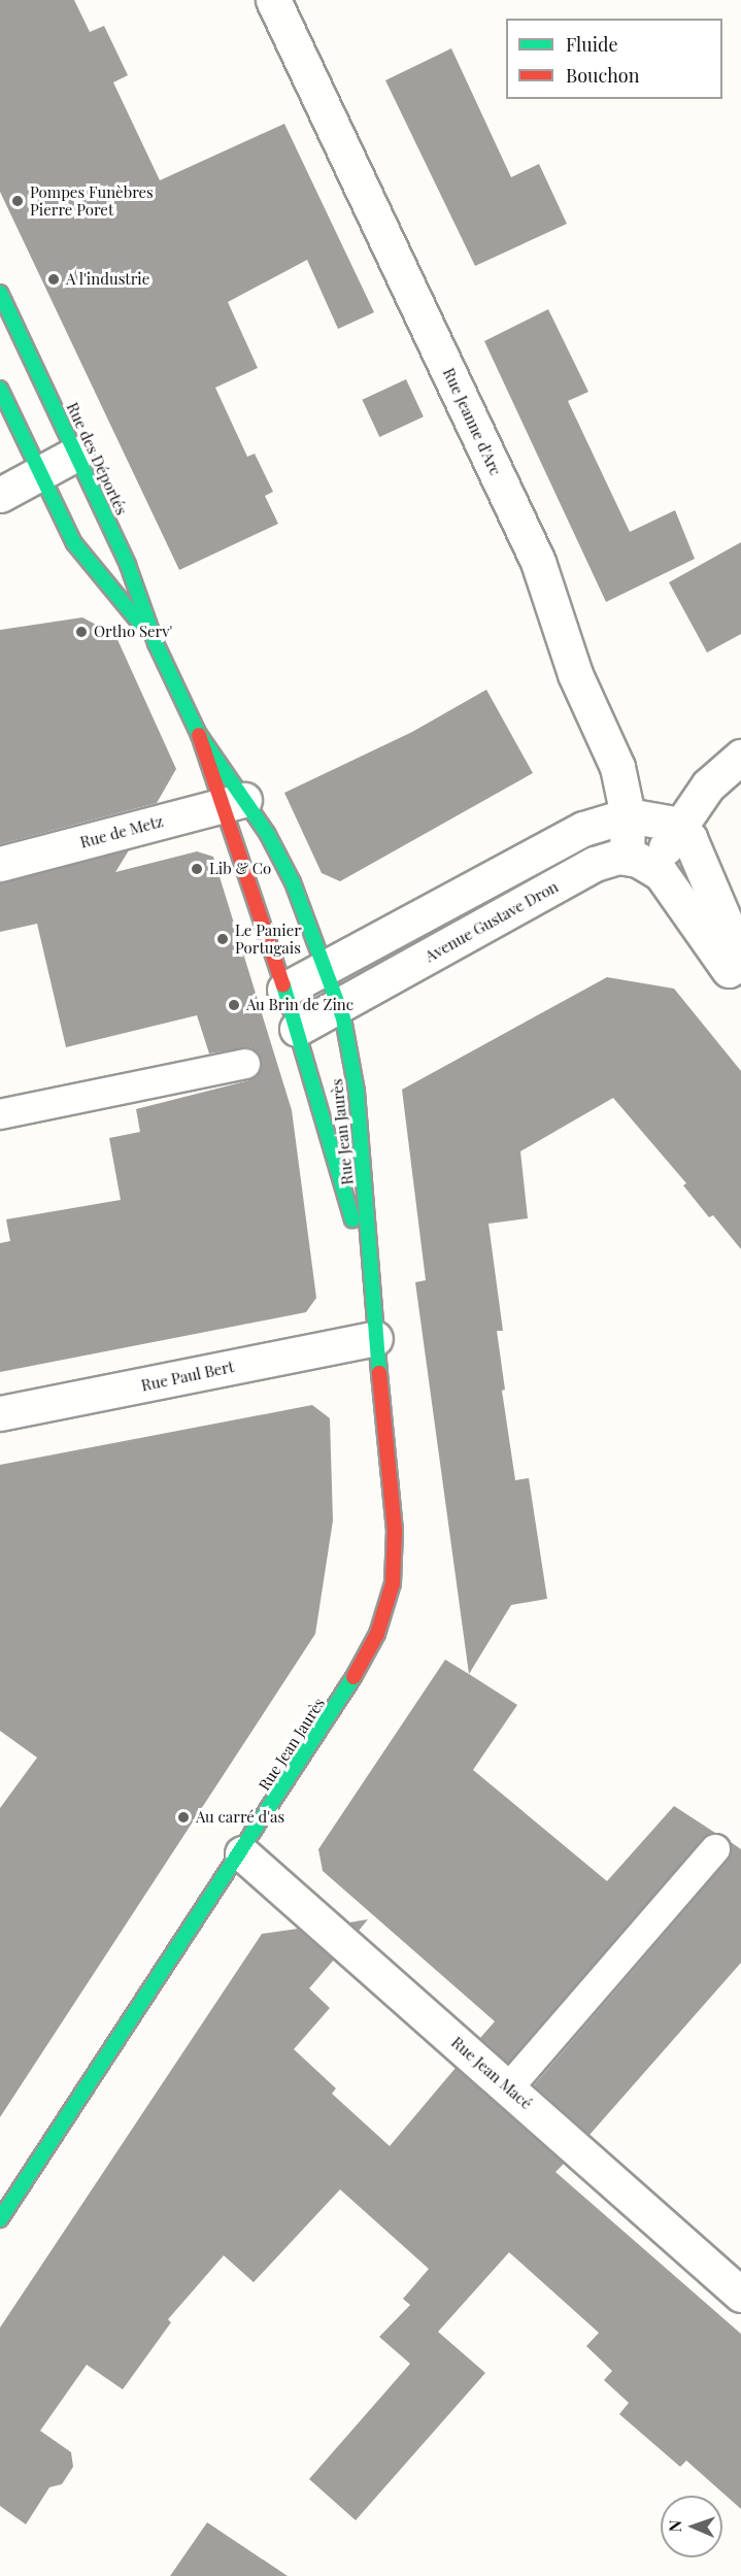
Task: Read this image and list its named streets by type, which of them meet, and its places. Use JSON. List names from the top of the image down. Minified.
{"streets":{"main road":["Rue des Déportés","Rue Jean Jaurès"],"street":["Rue Jeanne d'Arc","Rue de Metz","Avenue Gustave Dron","Rue Paul Bert","Rue Jean Macé"]},"crossings":[["Rue Jeanne d'Arc","Avenue Gustave Dron"],["Rue des Déportés","Rue de Metz"],["Rue des Déportés","Rue Jean Jaurès"],["Avenue Gustave Dron","Rue Jean Jaurès"],["Rue Jean Jaurès","Rue Paul Bert"],["Rue Jean Jaurès","Rue Jean Macé"]],"places":["Pompes Funèbres Pierre Poret","A l'industrie","Ortho Serv'","Lib & Co","Le Panier Portugais","Au Brin de Zinc","Au carré d'as"],"legend":["Fluide","Bouchon"],"north":"left"}
